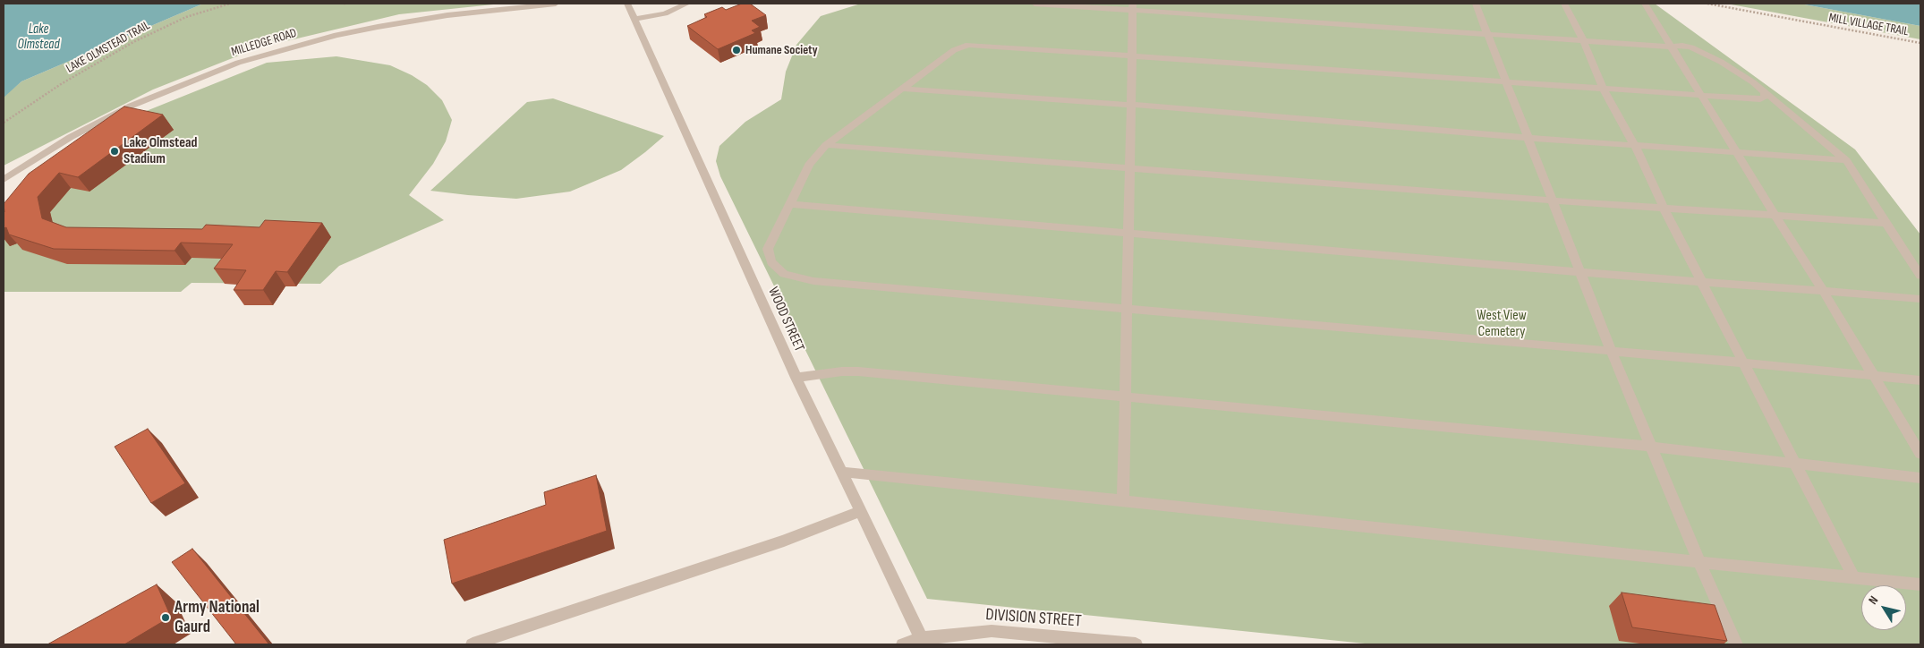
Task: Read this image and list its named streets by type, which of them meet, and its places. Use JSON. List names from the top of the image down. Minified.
{"streets":{"street":["MILLEDGE ROAD","WOOD STREET","DIVISION STREET"],"path":["MILL VILLAGE TRAIL","LAKE OLMSTEAD TRAIL"]},"crossings":[["WOOD STREET","DIVISION STREET"]],"water":["Lake Olmstead"],"parks":["West View Cemetery"],"places":["Humane Society","Lake Olmstead Stadium","Army National Gaurd"],"north":"top left"}
